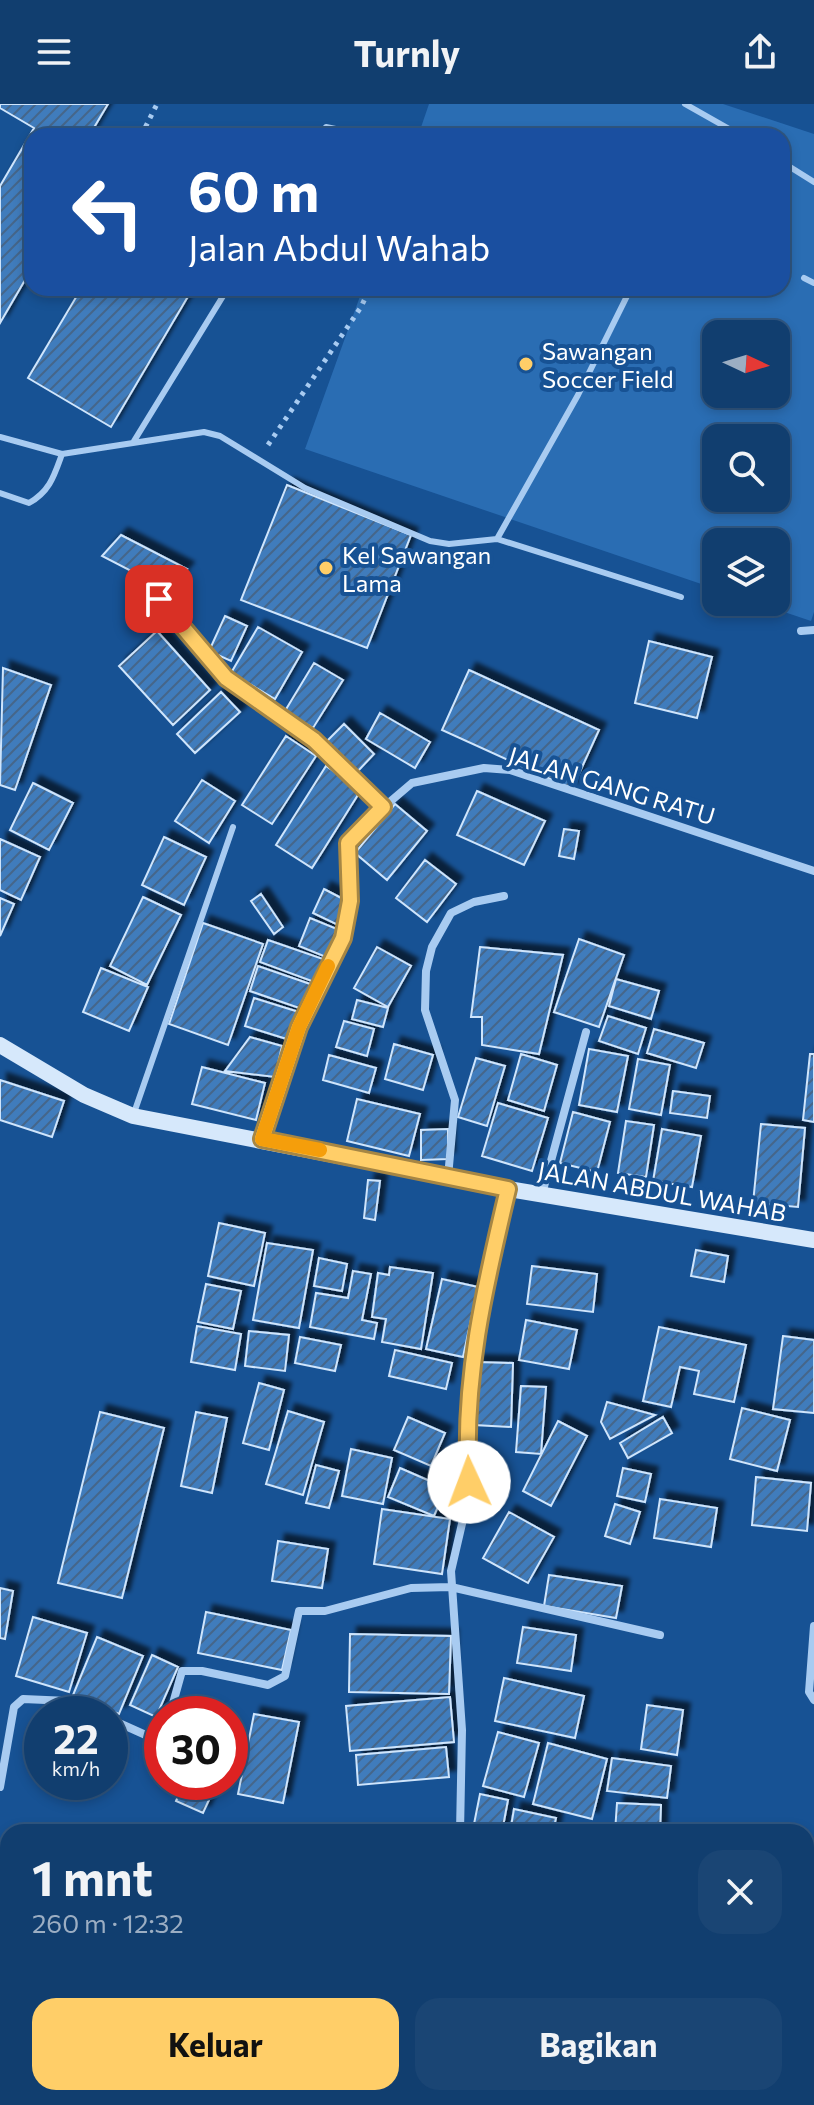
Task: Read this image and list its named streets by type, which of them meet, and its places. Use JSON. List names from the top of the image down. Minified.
{"streets":{"street":["JALAN GANG RATU","JALAN ABDUL WAHAB"]},"crossings":[["JALAN GANG RATU","JALAN ABDUL WAHAB"]],"places":["Sawangan Soccer Field","Kel Sawangan Lama"],"north":"right","page":{"header":"Turnly","turn":["60 m","Jalan Abdul Wahab"],"speed":"22 km/h","limit":"30","heading":["1 mnt","260 m · 12:32"],"buttons":["Keluar","Bagikan"]}}
